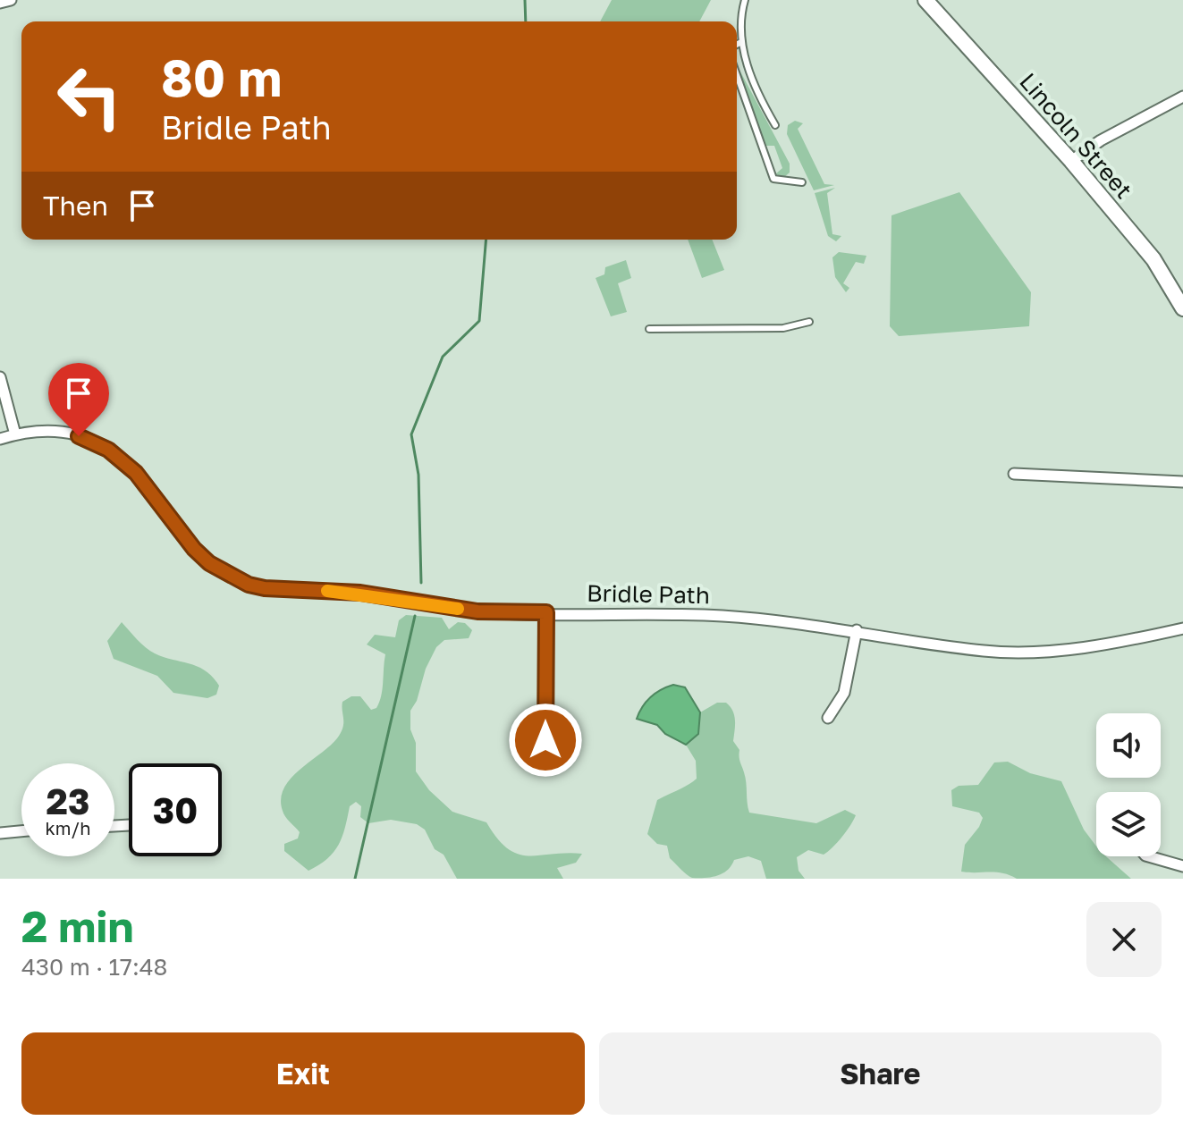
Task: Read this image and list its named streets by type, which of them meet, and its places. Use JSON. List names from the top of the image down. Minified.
{"streets":{"main road":["Lincoln Street"],"street":["Bridle Path"]},"page":{"turn":["80 m","Bridle Path"],"then":"Then","speed":"23 km/h","limit":"30","heading":["2 min","430 m · 17:48"],"buttons":["Exit","Share"]}}
